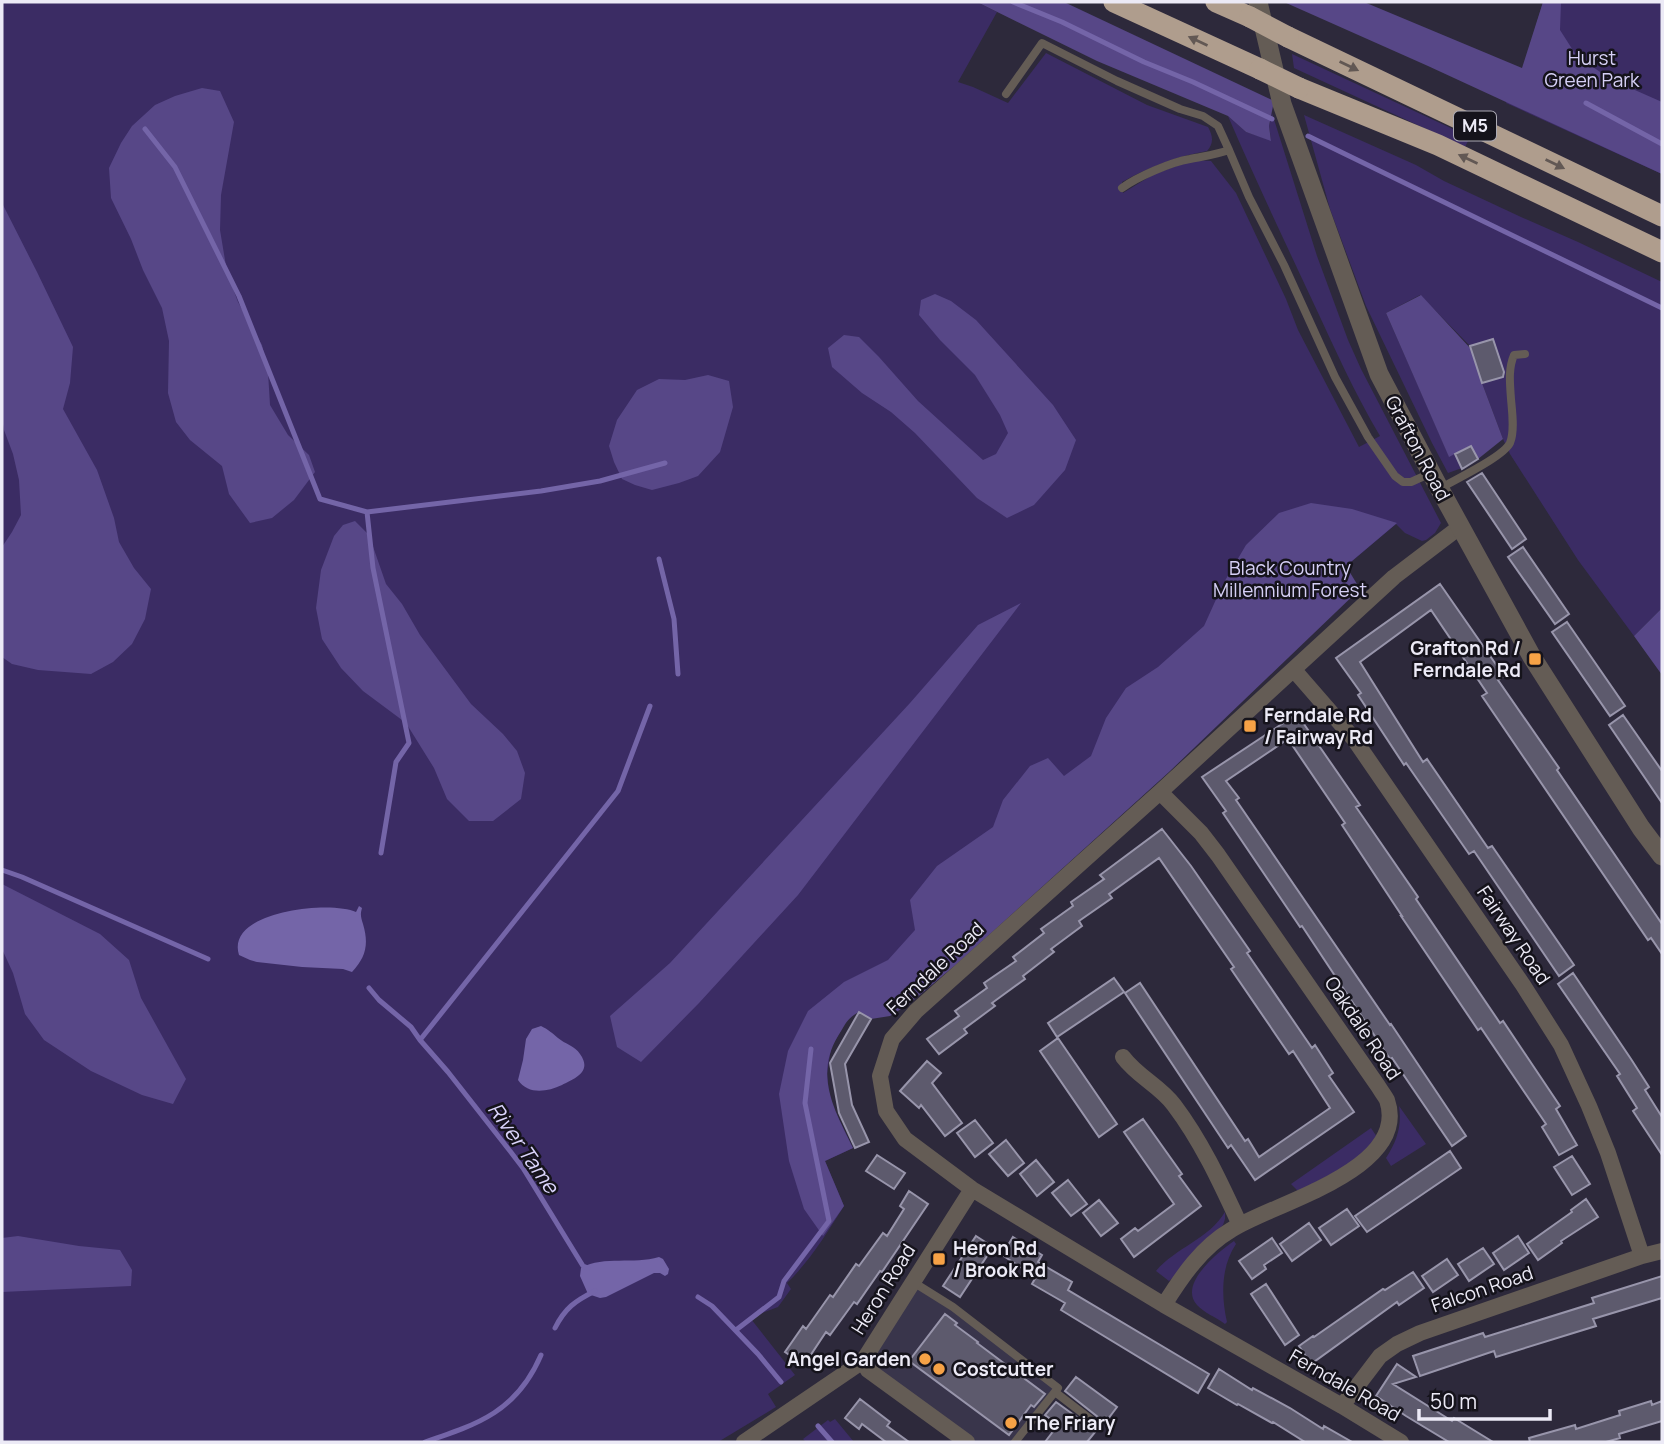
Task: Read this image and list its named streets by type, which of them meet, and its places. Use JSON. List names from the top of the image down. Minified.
{"streets":{"highway":["M5"],"street":["Grafton Road","Fairway Road","Ferndale Road","Oakdale Road","Heron Road","Falcon Road"]},"crossings":[["M5","Grafton Road"],["Grafton Road","Ferndale Road"],["Fairway Road","Ferndale Road"],["Fairway Road","Falcon Road"],["Ferndale Road","Oakdale Road"],["Ferndale Road","Heron Road"],["Ferndale Road","Falcon Road"]],"water":["River Tame"],"parks":["Hurst Green Park","Black Country Millennium Forest"],"places":{"transit":["Grafton Rd / Ferndale Rd","Ferndale Rd / Fairway Rd","Heron Rd / Brook Rd"],"other":["Angel Garden","Costcutter","The Friary"]},"scale_bar":"50 m"}
